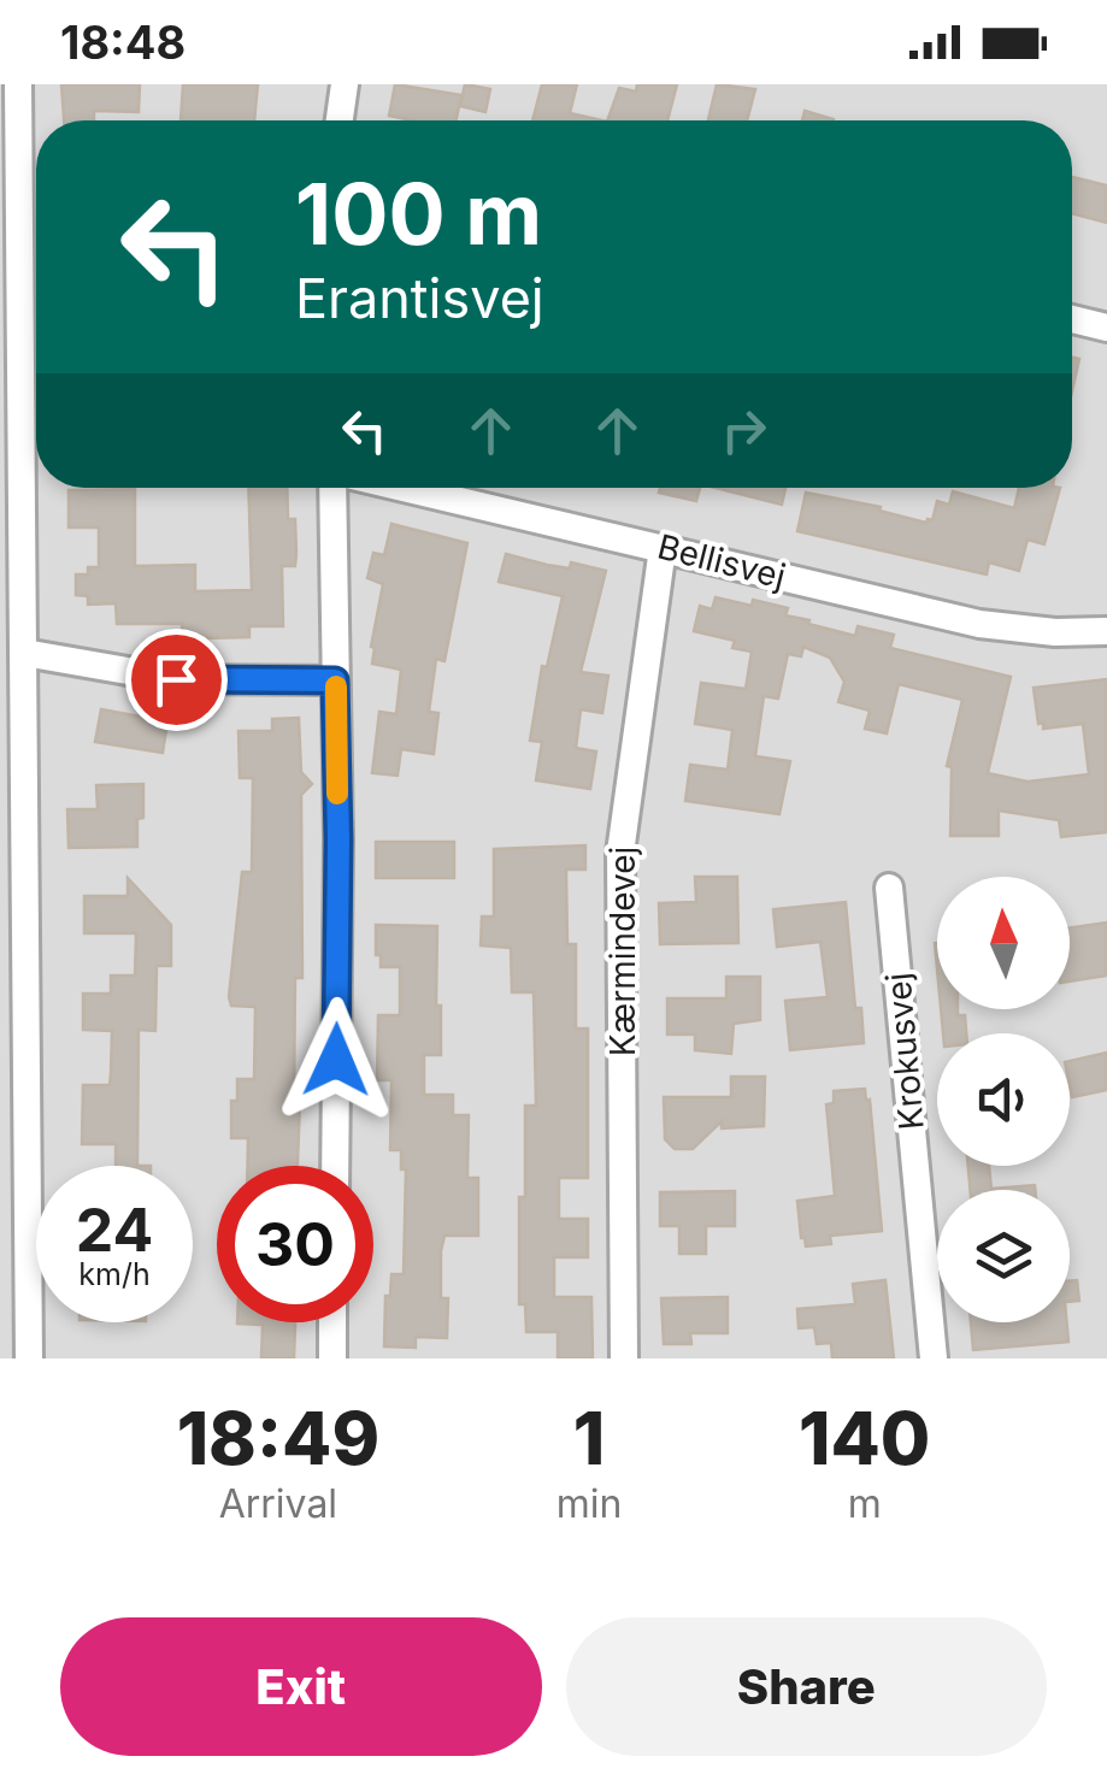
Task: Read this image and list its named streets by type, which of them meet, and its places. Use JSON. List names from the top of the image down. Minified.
{"streets":{"street":["Bellisvej","Kærmindevej","Krokusvej"]},"crossings":[["Bellisvej","Kærmindevej"]],"north":"top","page":{"status":"18:48","turn":["100 m","Erantisvej"],"speed":"24 km/h","limit":"30","eta":["18:49","Arrival","1","min","140","m"],"buttons":["Exit","Share"]}}
